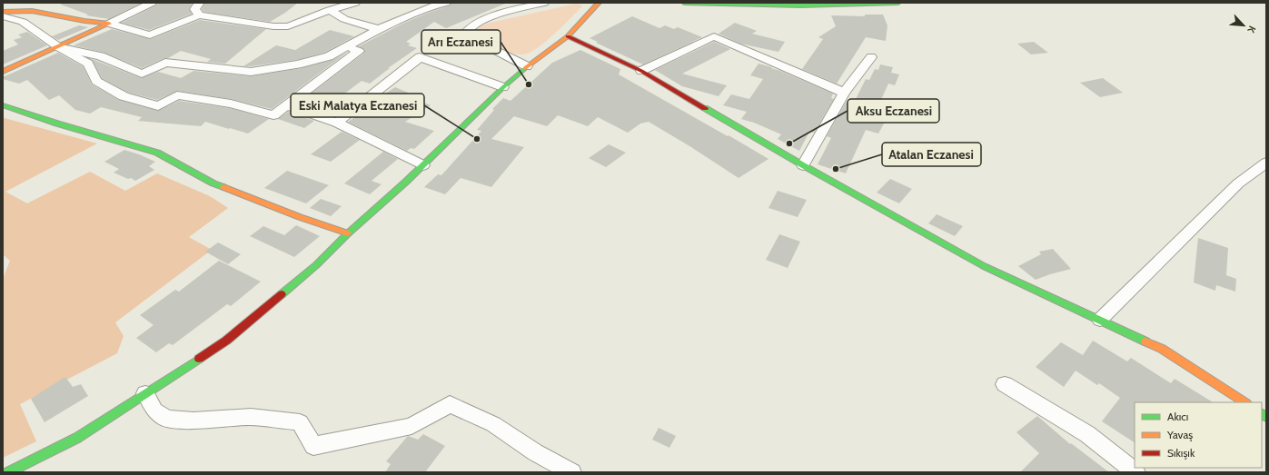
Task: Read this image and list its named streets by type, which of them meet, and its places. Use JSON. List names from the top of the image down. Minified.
{"places":["Arı Eczanesi","Eski Malatya Eczanesi","Aksu Eczanesi","Atalan Eczanesi"],"legend":["Akıcı","Yavaş","Sıkışık"],"north":"bottom right"}
